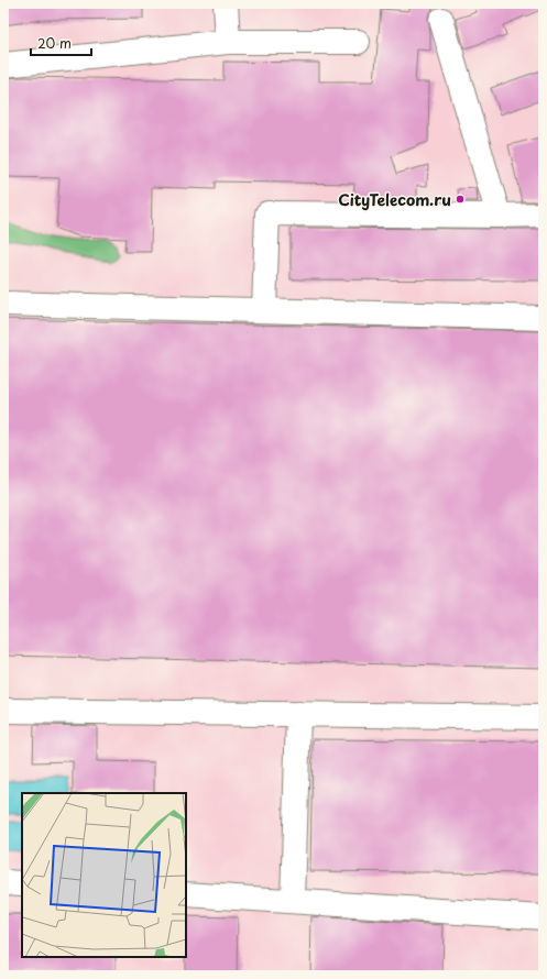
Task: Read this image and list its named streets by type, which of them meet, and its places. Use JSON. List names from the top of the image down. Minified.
{"places":["CityTelecom.ru"],"scale_bar":"20 m"}
